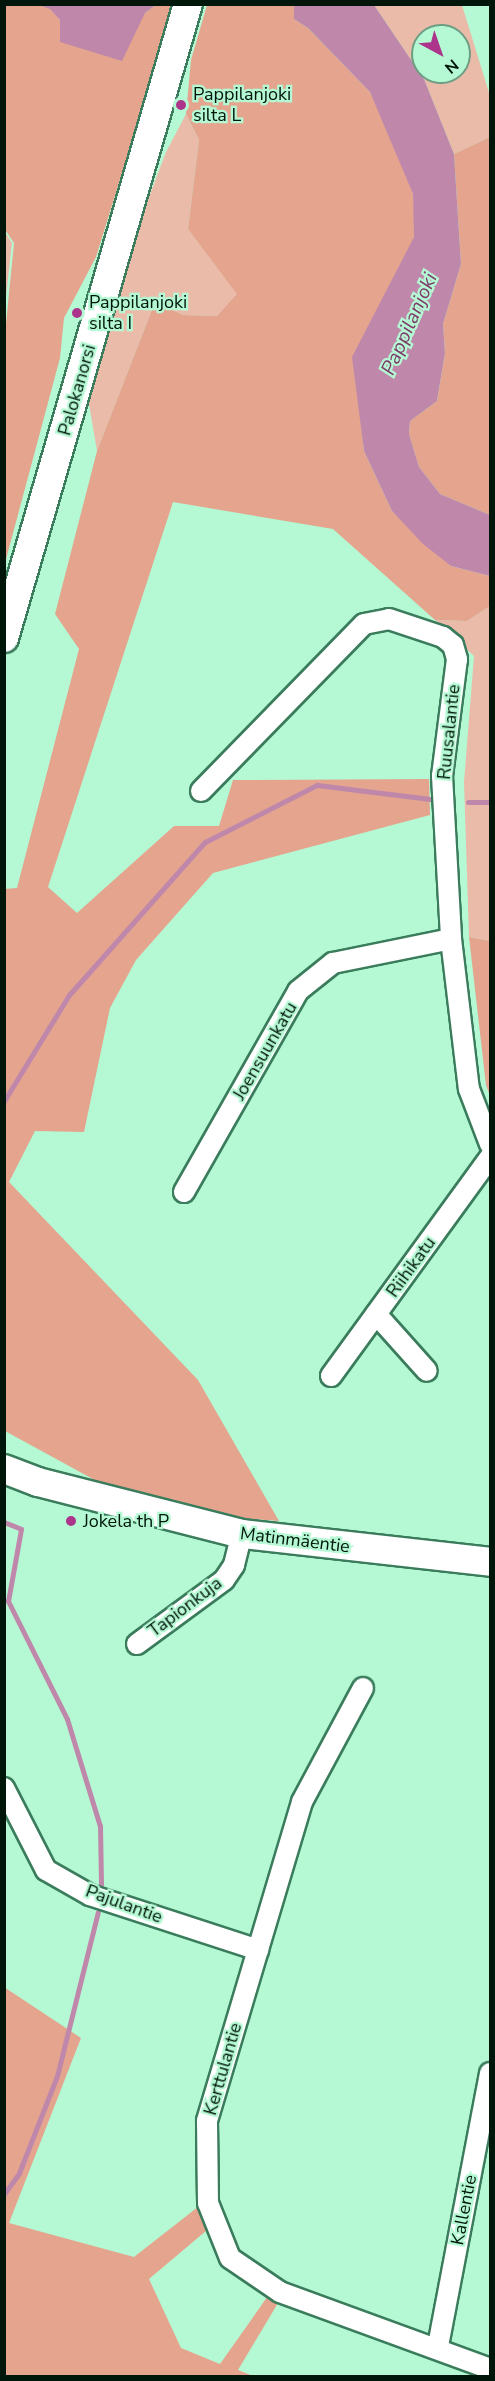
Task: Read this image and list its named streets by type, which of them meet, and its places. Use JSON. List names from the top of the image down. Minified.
{"streets":{"main road":["Palokanorsi","Matinmäentie"],"street":["Ruusalantie","Joensuunkatu","Riihikatu","Tapionkuja","Pajulantie","Kerttulantie","Kallentie"]},"crossings":[["Ruusalantie","Joensuunkatu"],["Matinmäentie","Tapionkuja"],["Pajulantie","Kerttulantie"],["Kerttulantie","Kallentie"]],"water":["Pappilanjoki"],"places":["Pappilanjoki silta L","Pappilanjoki silta I","Jokela th P"],"north":"bottom right"}
